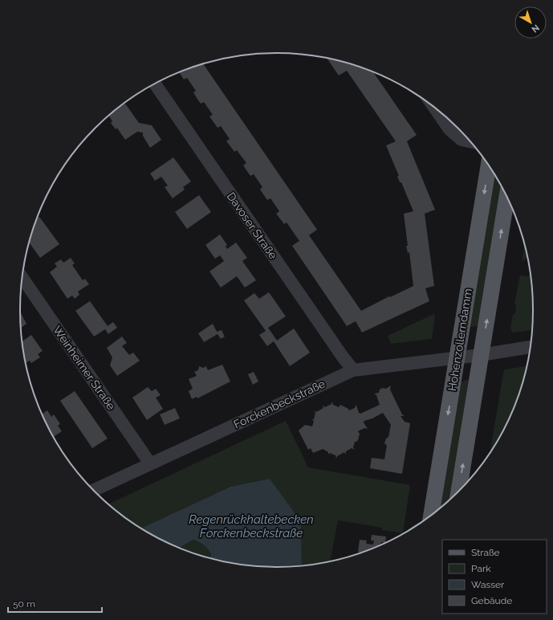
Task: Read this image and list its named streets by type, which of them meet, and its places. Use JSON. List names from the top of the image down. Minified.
{"streets":{"main road":["Hohenzollerndamm"],"street":["Davoser Straße","Weinheimer Straße","Forckenbeckstraße"]},"crossings":[["Davoser Straße","Forckenbeckstraße"],["Hohenzollerndamm","Forckenbeckstraße"],["Weinheimer Straße","Forckenbeckstraße"]],"water":["Regenrückhaltebecken Forckenbeckstraße"],"legend":["Straße","Park","Wasser","Gebäude"],"scale_bar":"50 m","north":"bottom right"}
